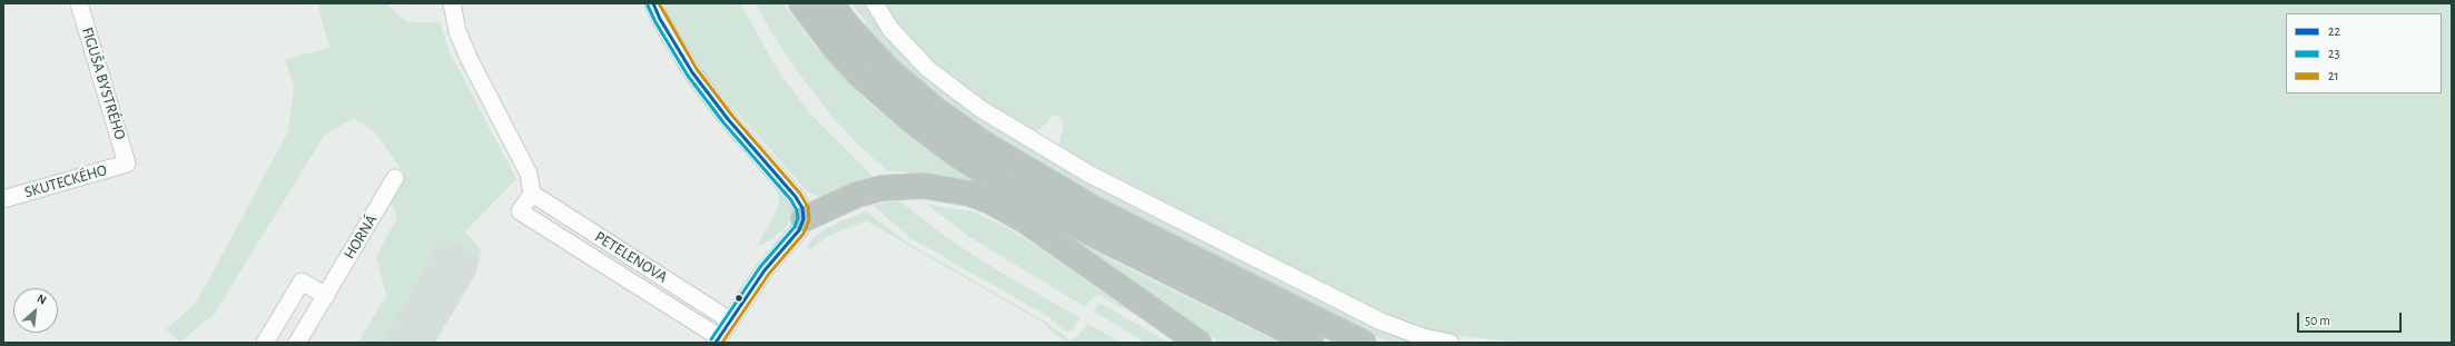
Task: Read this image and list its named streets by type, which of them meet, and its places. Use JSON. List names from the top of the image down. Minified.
{"streets":{"street":["FIGUŠA BYSTRÉHO","SKUTECKÉHO","HORNÁ","PETELENOVA"]},"crossings":[["FIGUŠA BYSTRÉHO","SKUTECKÉHO"]],"lines":["transit line 22","transit line 21","transit line 23"],"legend":["22","23","21"],"scale_bar":"50 m","north":"top right"}
